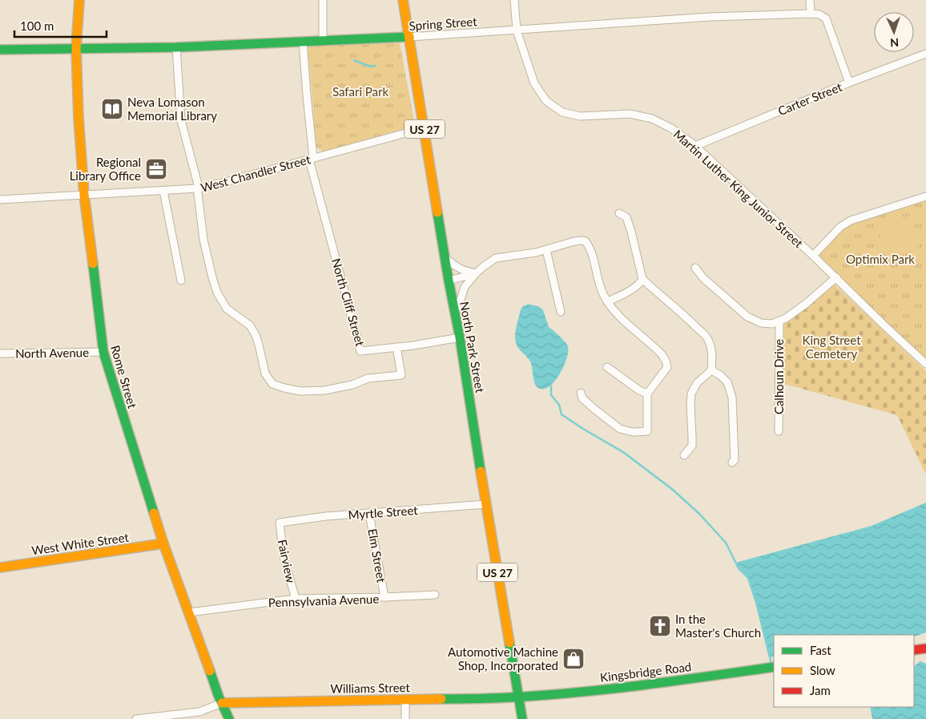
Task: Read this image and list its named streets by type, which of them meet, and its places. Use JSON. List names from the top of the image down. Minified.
{"streets":{"street":["Spring Street","Carter Street","US 27","West Chandler Street","Martin Luther King Junior Street","North Cliff Street","North Park Street","North Avenue","Rome Street","Calhoun Drive","Myrtle Street","West White Street","Elm Street","Fairview","Pennsylvania Avenue","Kingsbridge Road","Williams Street"]},"crossings":[["Spring Street","Martin Luther King Junior Street"],["Spring Street","North Cliff Street"],["Spring Street","North Park Street"],["Spring Street","Rome Street"],["Carter Street","Martin Luther King Junior Street"],["US 27","North Park Street"],["US 27","Kingsbridge Road"],["US 27","Williams Street"],["West Chandler Street","North Cliff Street"],["West Chandler Street","North Park Street"],["West Chandler Street","Rome Street"],["North Cliff Street","North Park Street"],["North Park Street","Myrtle Street"],["North Park Street","Kingsbridge Road"],["North Park Street","Williams Street"],["North Avenue","Rome Street"],["Rome Street","West White Street"],["Rome Street","Pennsylvania Avenue"],["Rome Street","Williams Street"],["Myrtle Street","Elm Street"],["Myrtle Street","Fairview"],["Elm Street","Pennsylvania Avenue"],["Fairview","Pennsylvania Avenue"],["Kingsbridge Road","Williams Street"]],"parks":["Safari Park","Optimix Park","King Street Cemetery"],"places":{"library":["Neva Lomason Memorial Library"],"office":["Regional Library Office"],"church":["In the Master's Church"],"shop":["Automotive Machine Shop, Incorporated"]},"legend":["Fast","Slow","Jam"],"scale_bar":"100 m","north":"bottom"}
